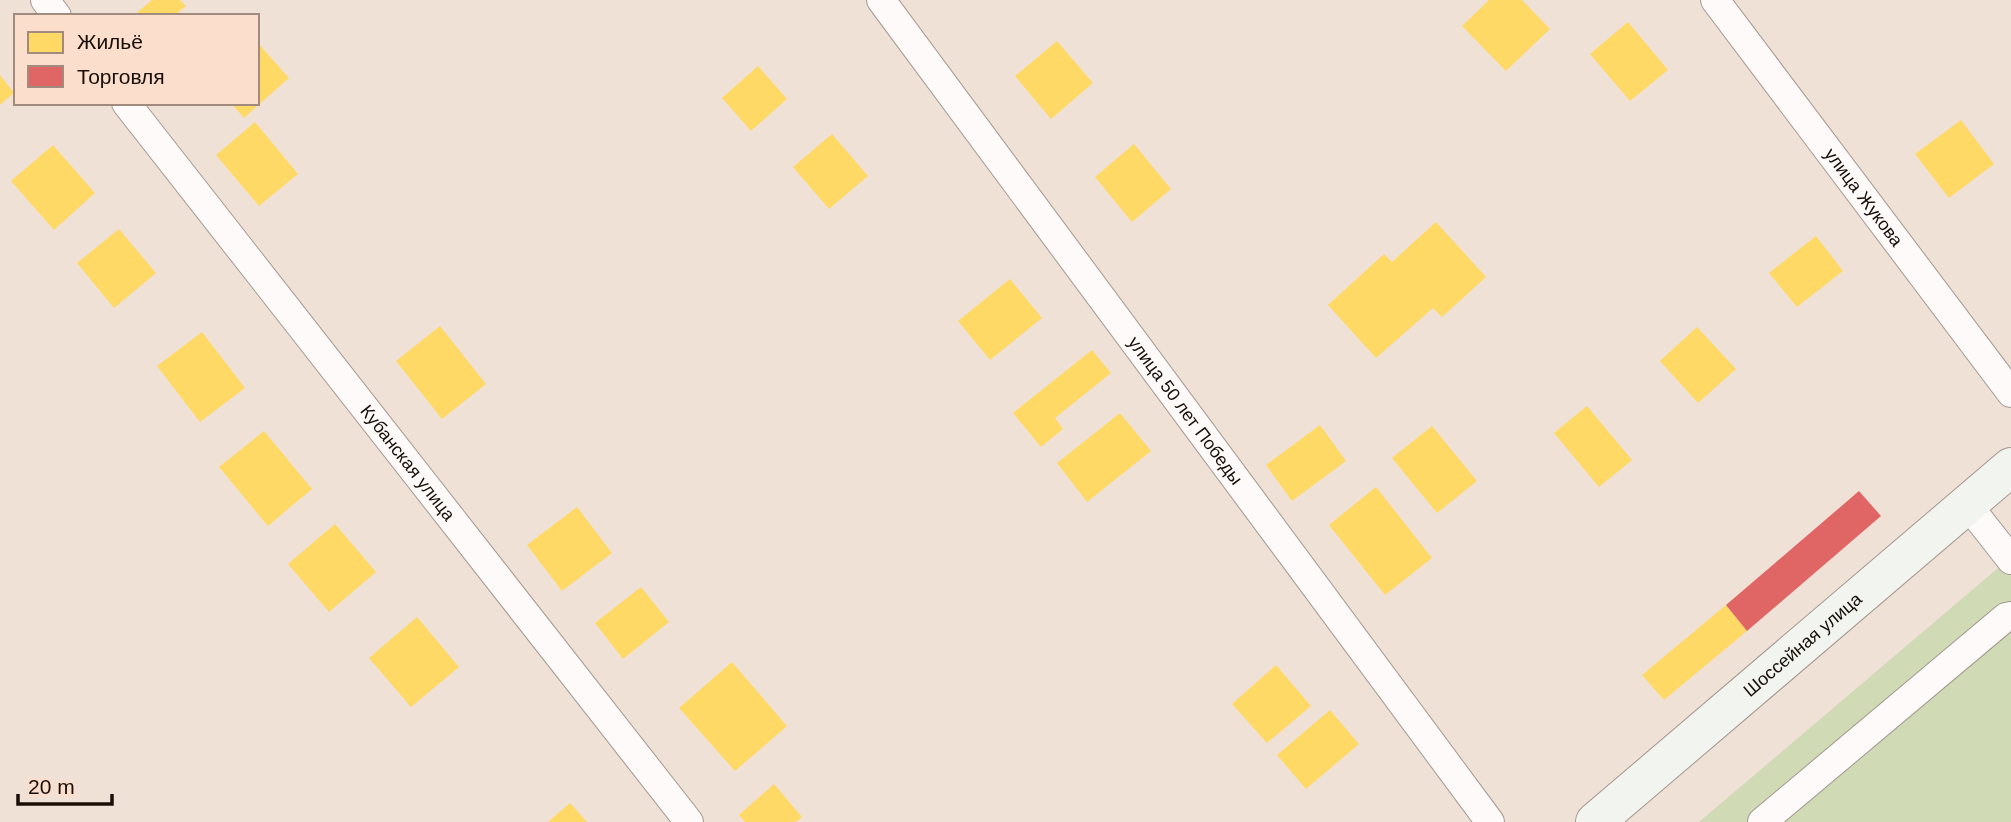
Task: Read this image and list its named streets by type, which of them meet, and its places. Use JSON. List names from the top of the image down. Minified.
{"streets":{"main road":["Шоссейная улица"],"street":["улица Жукова","улица 50 лет Победы","Кубанская улица"]},"legend":["Жильё","Торговля"],"scale_bar":"20 m"}
